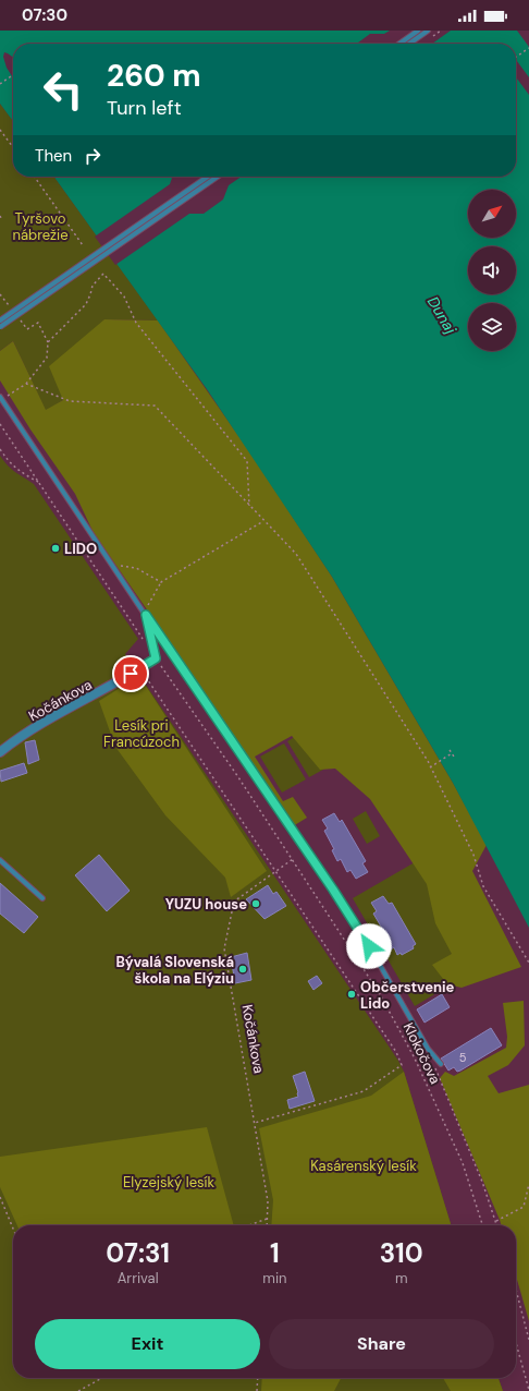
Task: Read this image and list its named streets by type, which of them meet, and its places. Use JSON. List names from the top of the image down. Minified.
{"streets":{"street":["Kočánkova"],"lane":["Klokočova"]},"crossings":[["Kočánkova","Klokočova"]],"water":["Dunaj"],"parks":["Tyršovo nábrežie","Lesík pri Francúzoch","Kasárenský lesík","Elyzejský lesík"],"places":["LIDO","YUZU house","Bývalá Slovenská škola na Elýziu","Občerstvenie Lido"],"house_numbers":["5"],"north":"top right","page":{"status":"07:30","turn":["260 m","Turn left"],"then":"Then","eta":["07:31","Arrival","1","min","310","m"],"buttons":["Exit","Share"]}}
